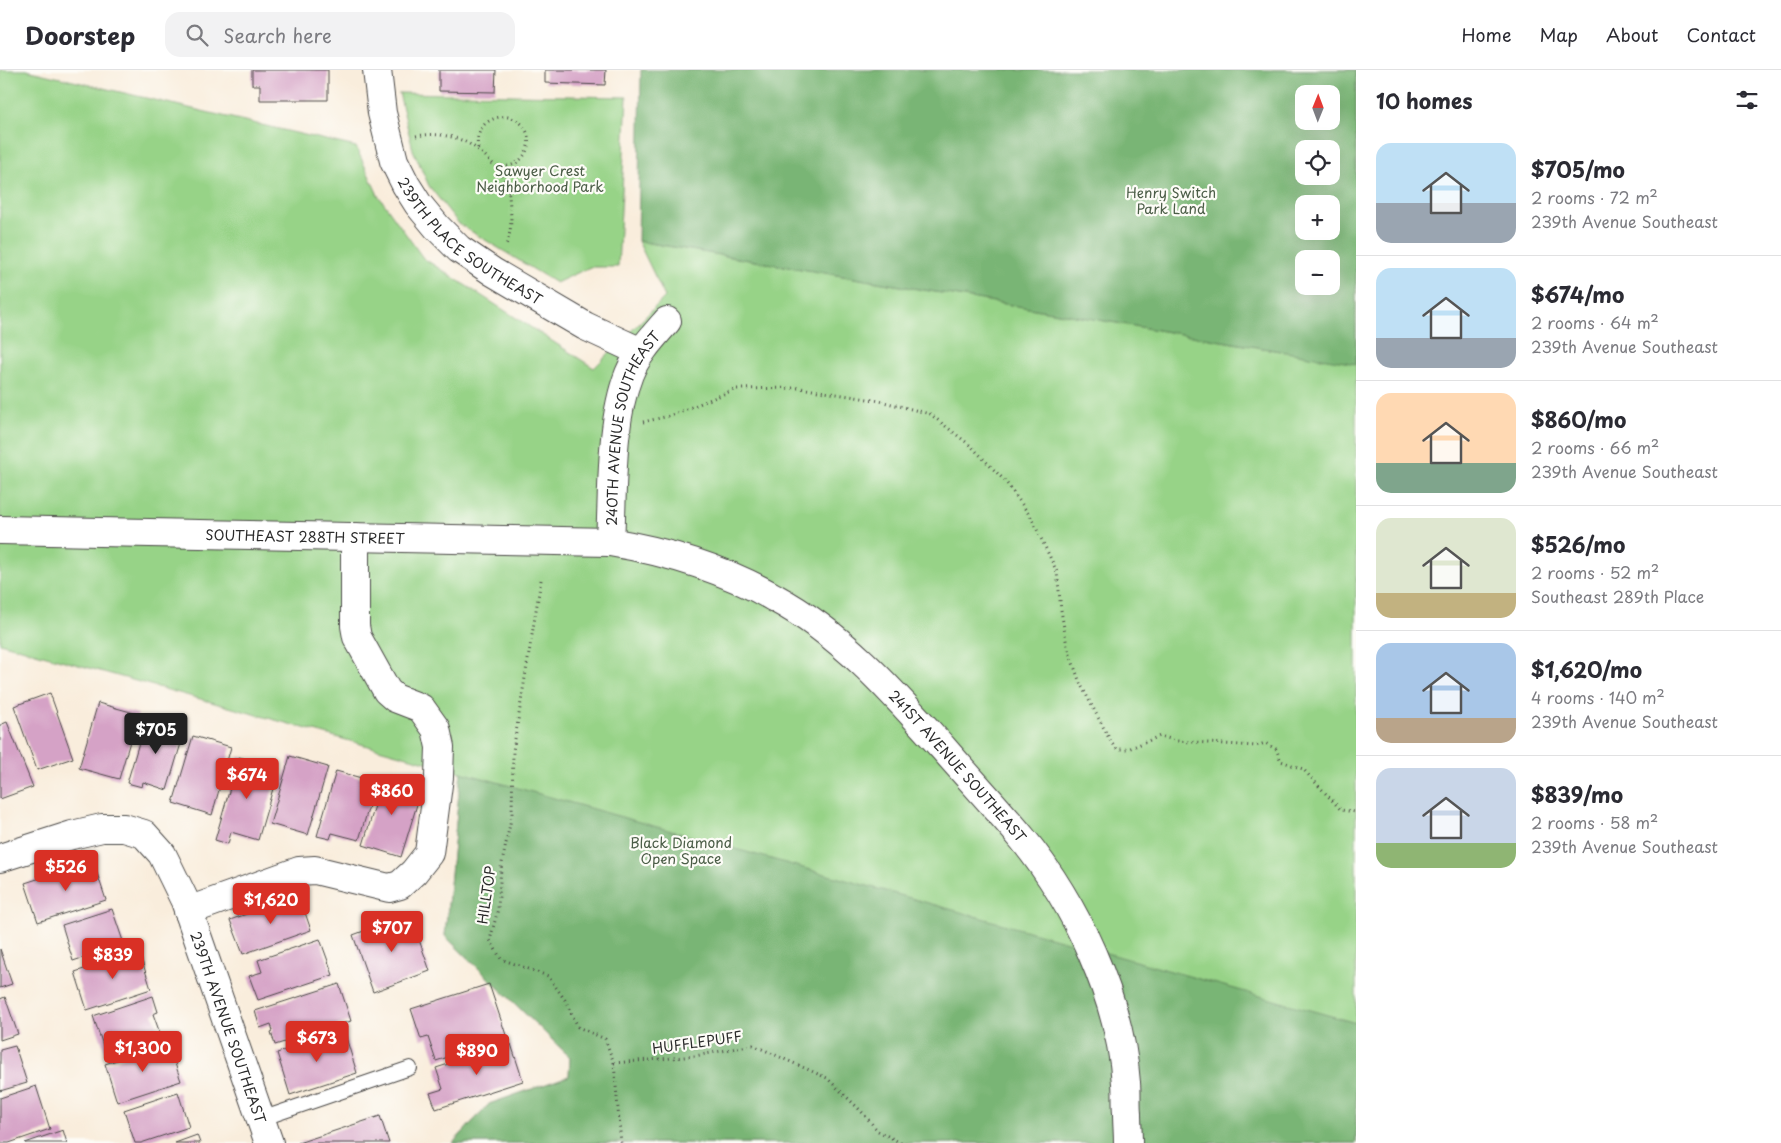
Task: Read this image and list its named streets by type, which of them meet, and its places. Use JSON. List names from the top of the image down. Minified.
{"streets":{"street":["239TH PLACE SOUTHEAST","240TH AVENUE SOUTHEAST","SOUTHEAST 288TH STREET","241ST AVENUE SOUTHEAST","239TH AVENUE SOUTHEAST"],"path":["HILLTOP","HUFFLEPUFF"]},"crossings":[["239TH PLACE SOUTHEAST","240TH AVENUE SOUTHEAST"],["240TH AVENUE SOUTHEAST","SOUTHEAST 288TH STREET"],["240TH AVENUE SOUTHEAST","241ST AVENUE SOUTHEAST"],["SOUTHEAST 288TH STREET","241ST AVENUE SOUTHEAST"],["HILLTOP","HUFFLEPUFF"]],"parks":["Sawyer Crest Neighborhood Park","Henry Switch Park Land","Black Diamond Open Space"],"north":"top","page":{"header":"Doorstep","search":"Search here","nav":["Home","Map","About","Contact"],"heading":"10 homes","map_buttons":["+","−"],"list":[{"name":"$705/mo","note":"2 rooms · 72 m² · 239th Avenue Southeast"},{"name":"$674/mo","note":"2 rooms · 64 m² · 239th Avenue Southeast"},{"name":"$860/mo","note":"2 rooms · 66 m² · 239th Avenue Southeast"},{"name":"$526/mo","note":"2 rooms · 52 m² · Southeast 289th Place"},{"name":"$1,620/mo","note":"4 rooms · 140 m² · 239th Avenue Southeast"},{"name":"$839/mo","note":"2 rooms · 58 m² · 239th Avenue Southeast"}],"price":["$705","$674","$860","$526","$1,620","$707","$839","$673","$1,300","$890"]}}
